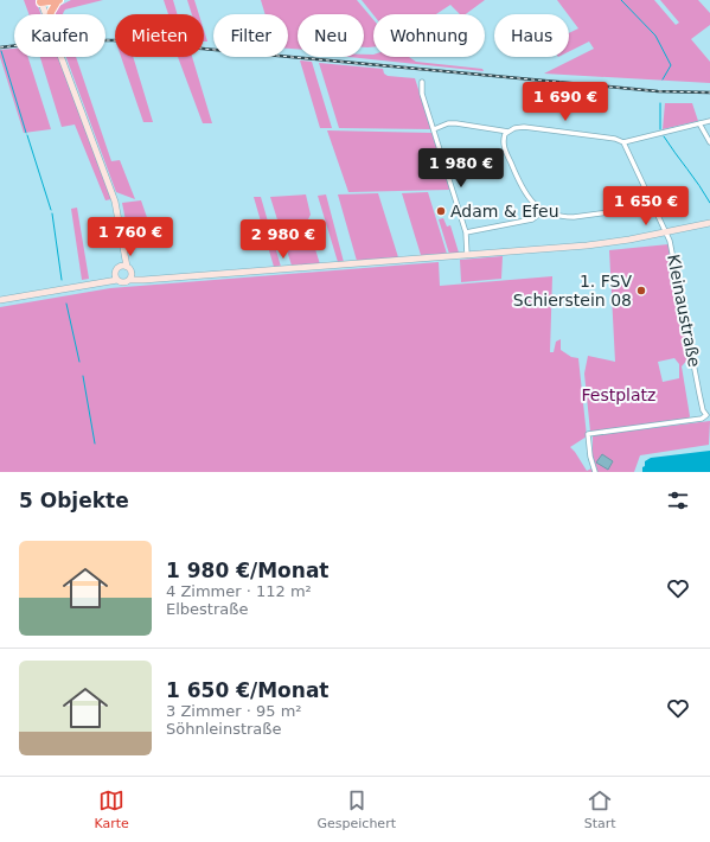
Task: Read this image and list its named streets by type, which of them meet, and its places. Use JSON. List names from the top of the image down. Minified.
{"streets":{"street":["Kleinaustraße"]},"parks":["Festplatz"],"places":["Adam & Efeu","1. FSV Schierstein 08"],"page":{"chip":["Kaufen","Mieten","Filter","Neu","Wohnung","Haus"],"price":["1 690 €","1 980 €","1 650 €","1 760 €","2 980 €"],"heading":"5 Objekte","list":[{"name":"1 980 €/Monat","note":"4 Zimmer · 112 m² · Elbestraße"},{"name":"1 650 €/Monat","note":"3 Zimmer · 95 m² · Söhnleinstraße"}],"tabs":["Karte","Gespeichert","Start"]}}
